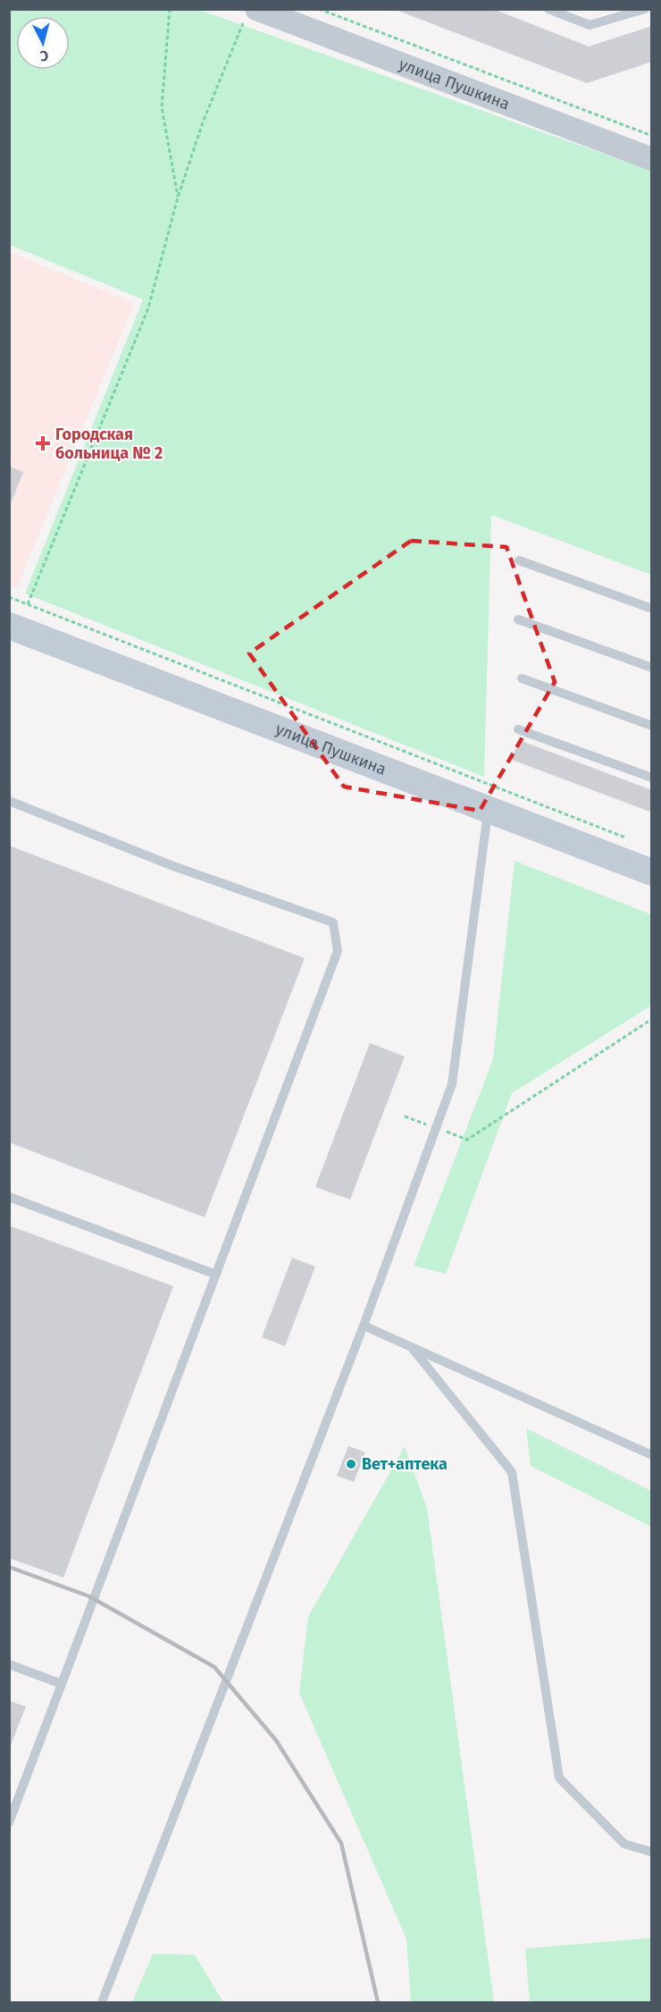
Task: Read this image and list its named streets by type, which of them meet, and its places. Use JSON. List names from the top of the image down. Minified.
{"streets":{"main road":["улица Пушкина"]},"places":{"health":["Городская больница № 2"],"other":["Вет+аптека"]},"north":"bottom"}
